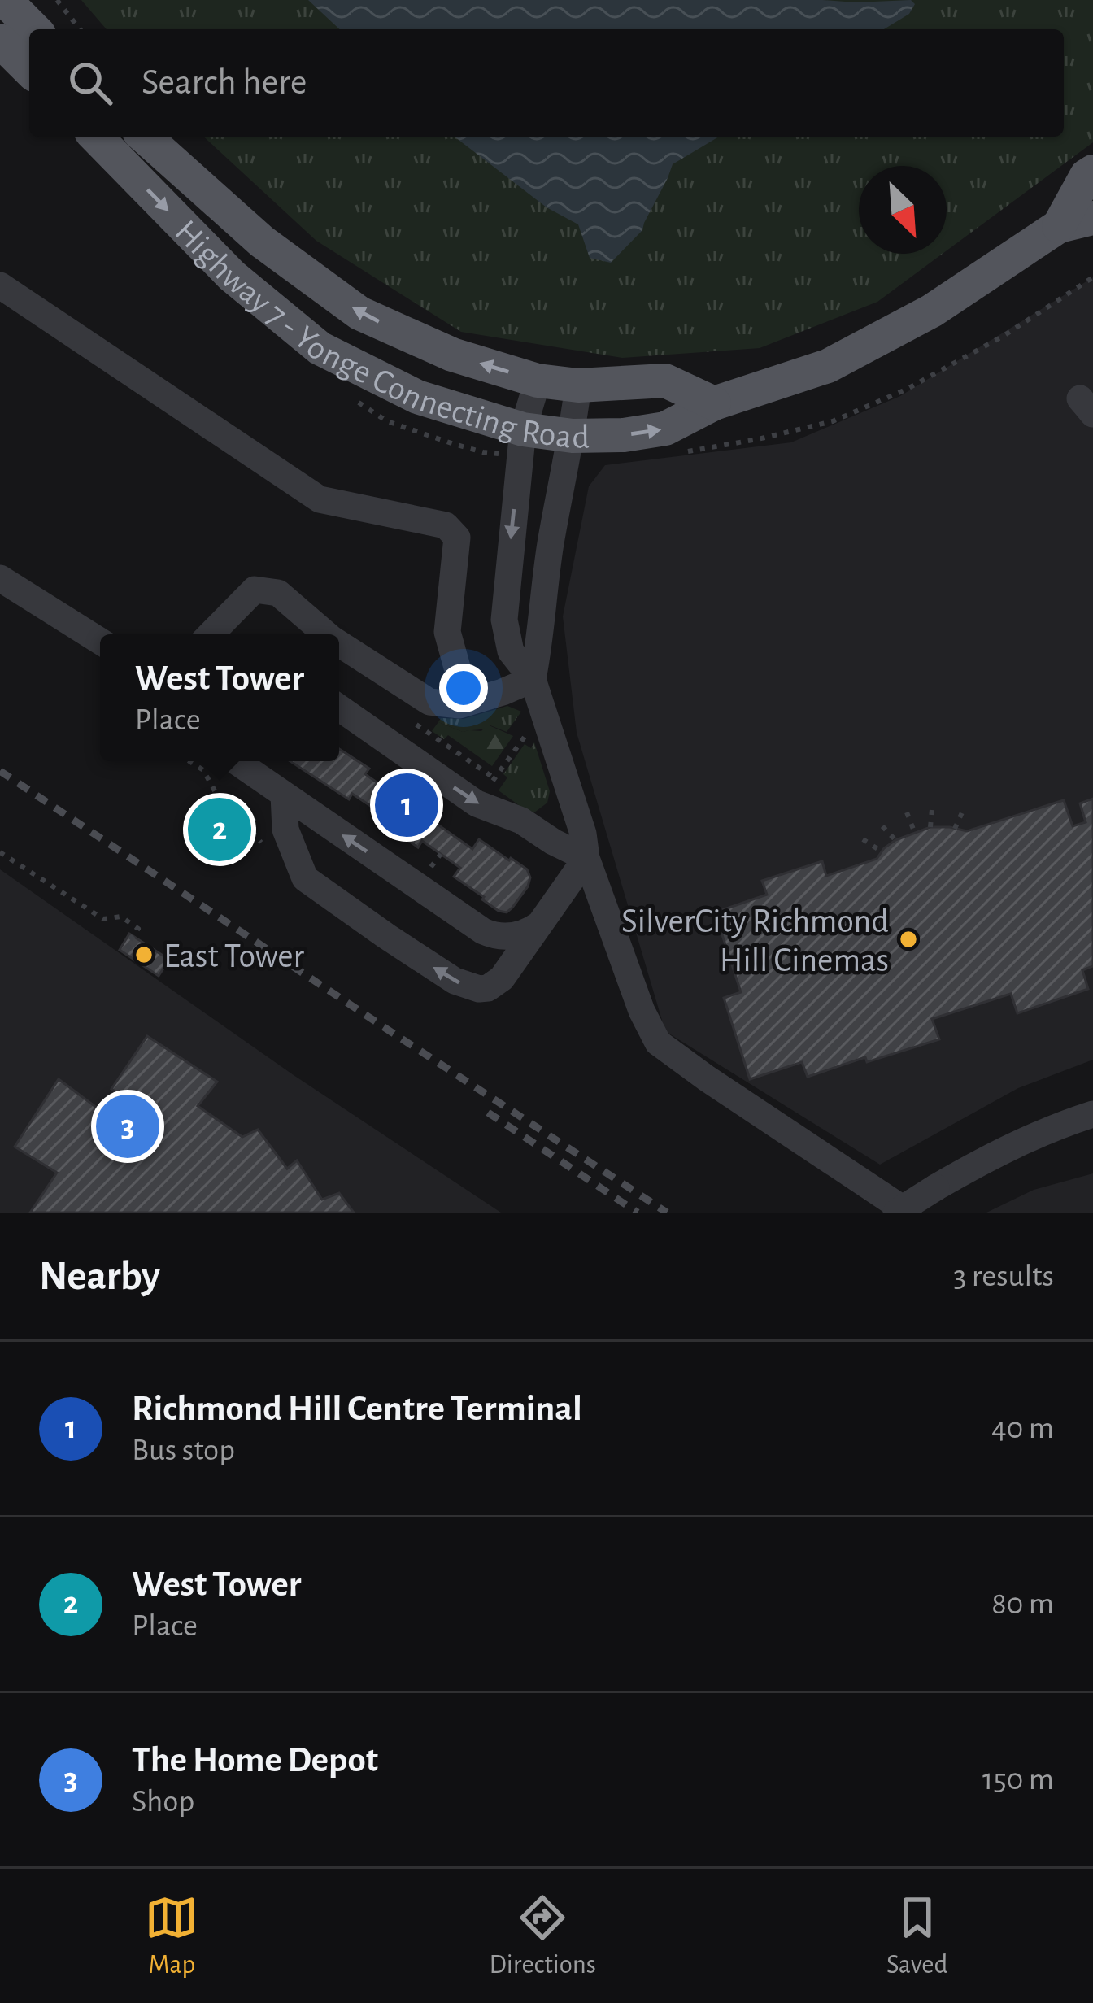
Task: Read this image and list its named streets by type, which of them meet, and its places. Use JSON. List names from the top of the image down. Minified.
{"streets":{"main road":["Highway 7 - Yonge Connecting Road"]},"places":["SilverCity Richmond Hill Cinemas","East Tower"],"north":"bottom right","page":{"search":"Search here","popup":["West Tower","Place"],"pins":["1","2","3"],"heading":["Nearby","3 results"],"list":[{"mark":"1","name":"Richmond Hill Centre Terminal","note":"Bus stop","value":"40 m"},{"mark":"2","name":"West Tower","note":"Place","value":"80 m"},{"mark":"3","name":"The Home Depot","note":"Shop","value":"150 m"}],"nav":["Map","Directions","Saved"]}}
